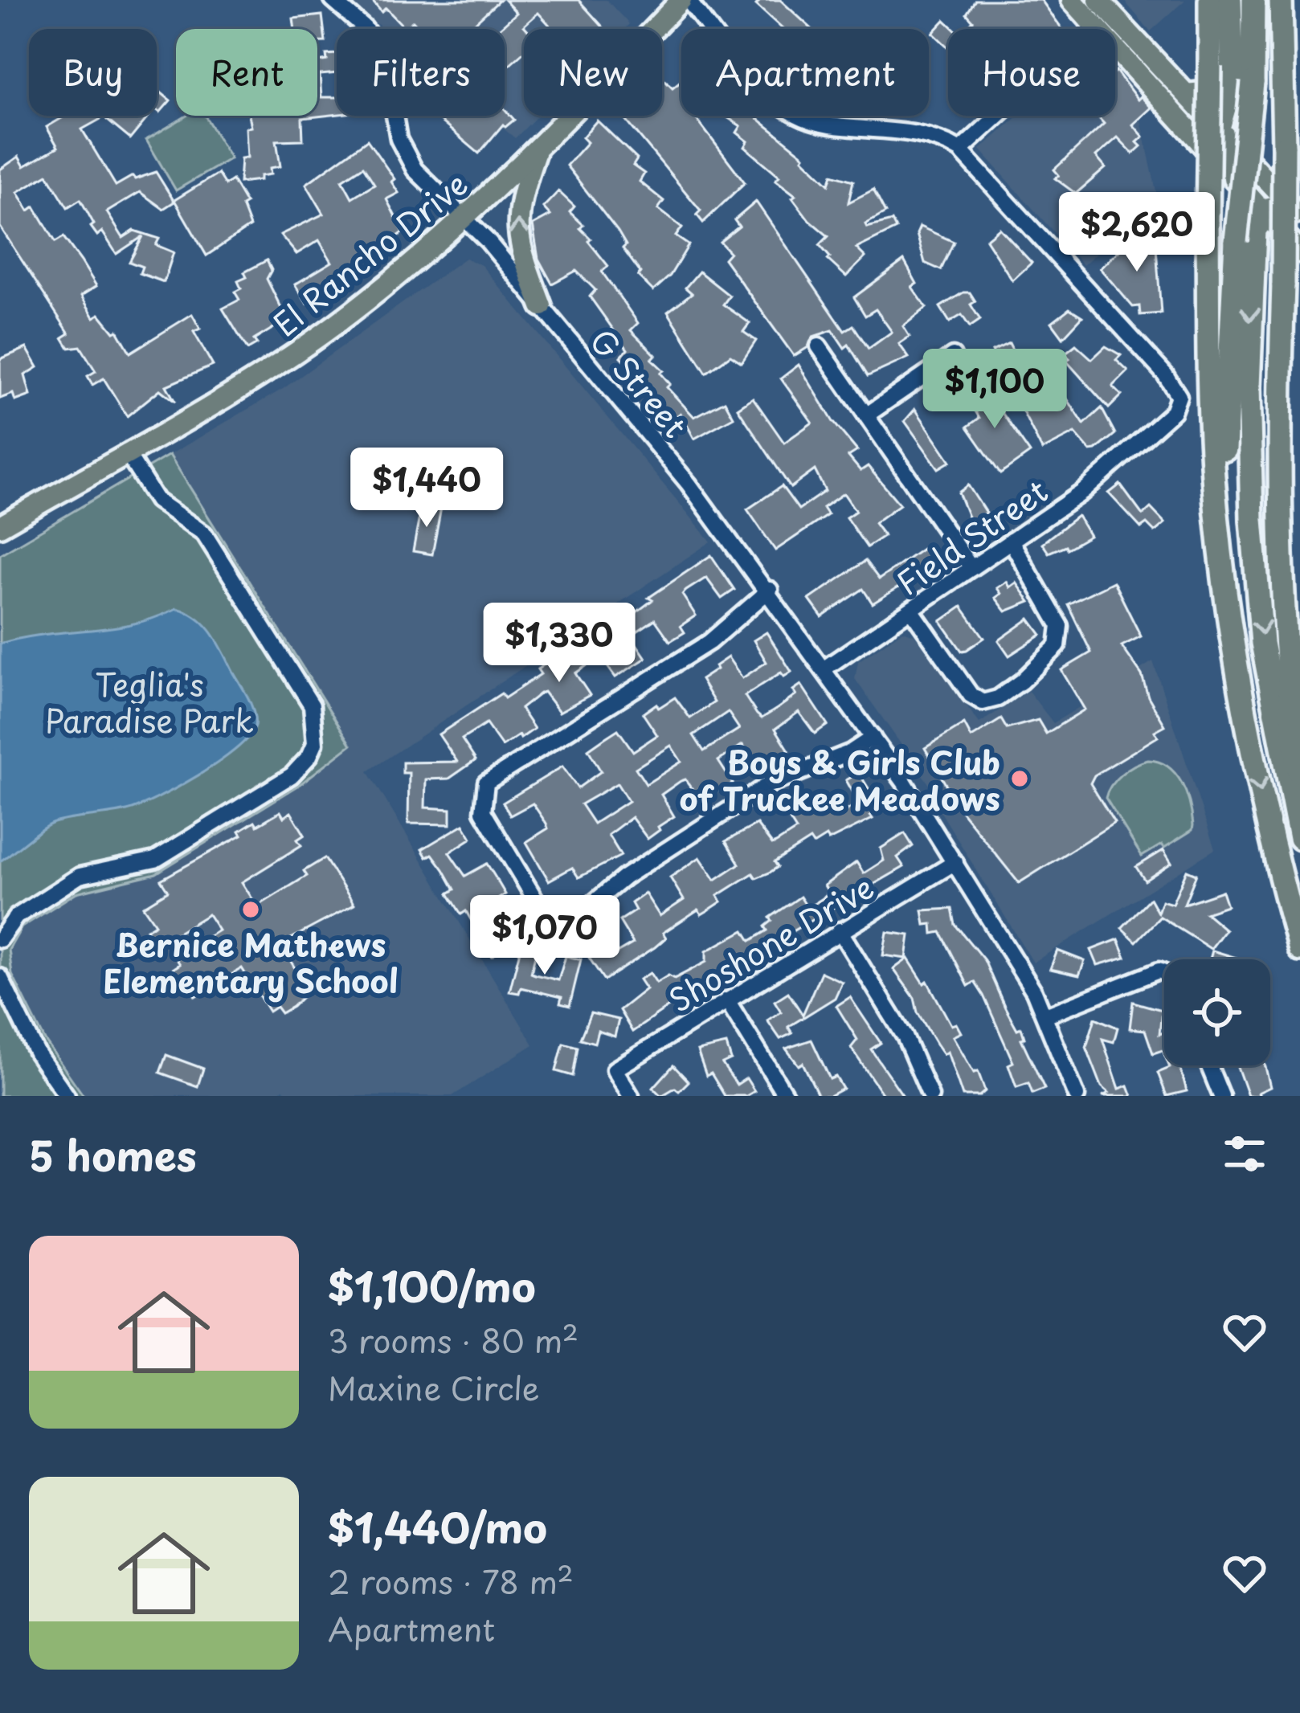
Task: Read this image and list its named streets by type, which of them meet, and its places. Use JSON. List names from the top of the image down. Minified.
{"streets":{"main road":["El Rancho Drive"],"street":["G Street","Field Street","Shoshone Drive"]},"crossings":[["El Rancho Drive","G Street"],["G Street","Field Street"],["G Street","Shoshone Drive"]],"parks":["Teglia's Paradise Park"],"places":["Boys & Girls Club of Truckee Meadows","Bernice Mathews Elementary School"],"page":{"chip":["Buy","Rent","Filters","New","Apartment","House"],"price":["$2,620","$1,100","$1,440","$1,330","$1,070"],"heading":"5 homes","list":[{"name":"$1,100/mo","note":"3 rooms · 80 m² · Maxine Circle"},{"name":"$1,440/mo","note":"2 rooms · 78 m² · Apartment"}]}}
